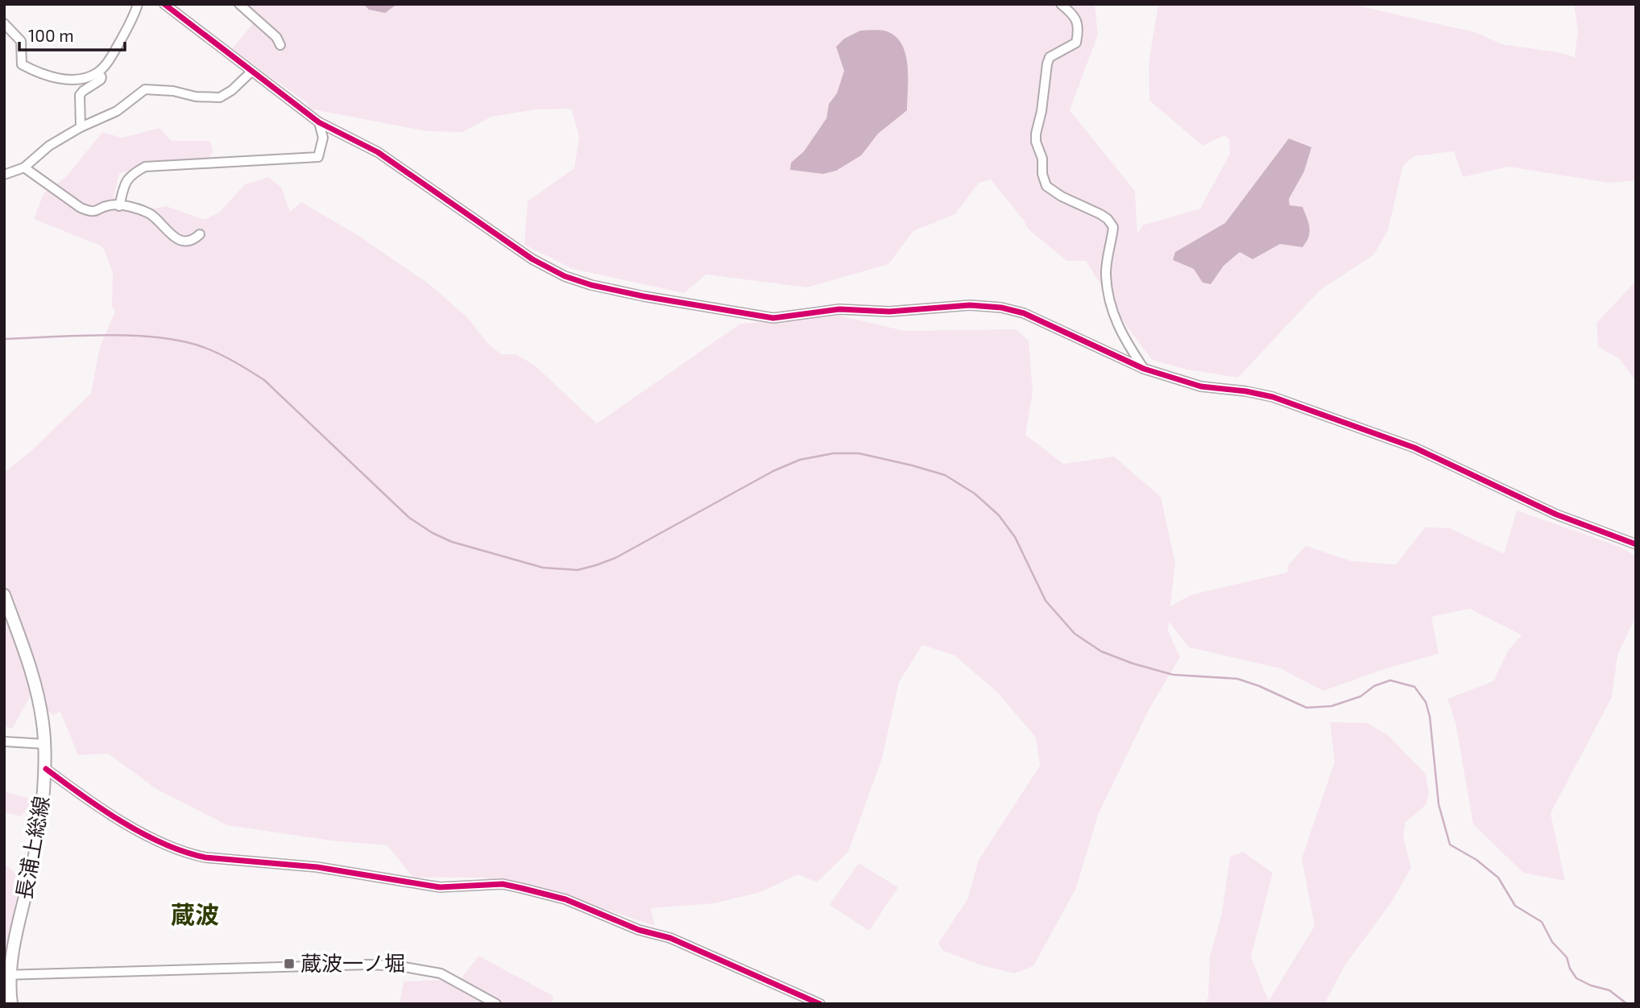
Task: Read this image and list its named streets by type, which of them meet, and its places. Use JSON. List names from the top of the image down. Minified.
{"streets":{"main road":["長浦上総線"]},"districts":["蔵波"],"places":{"transit":["蔵波一ノ堀"]},"scale_bar":"100 m"}
